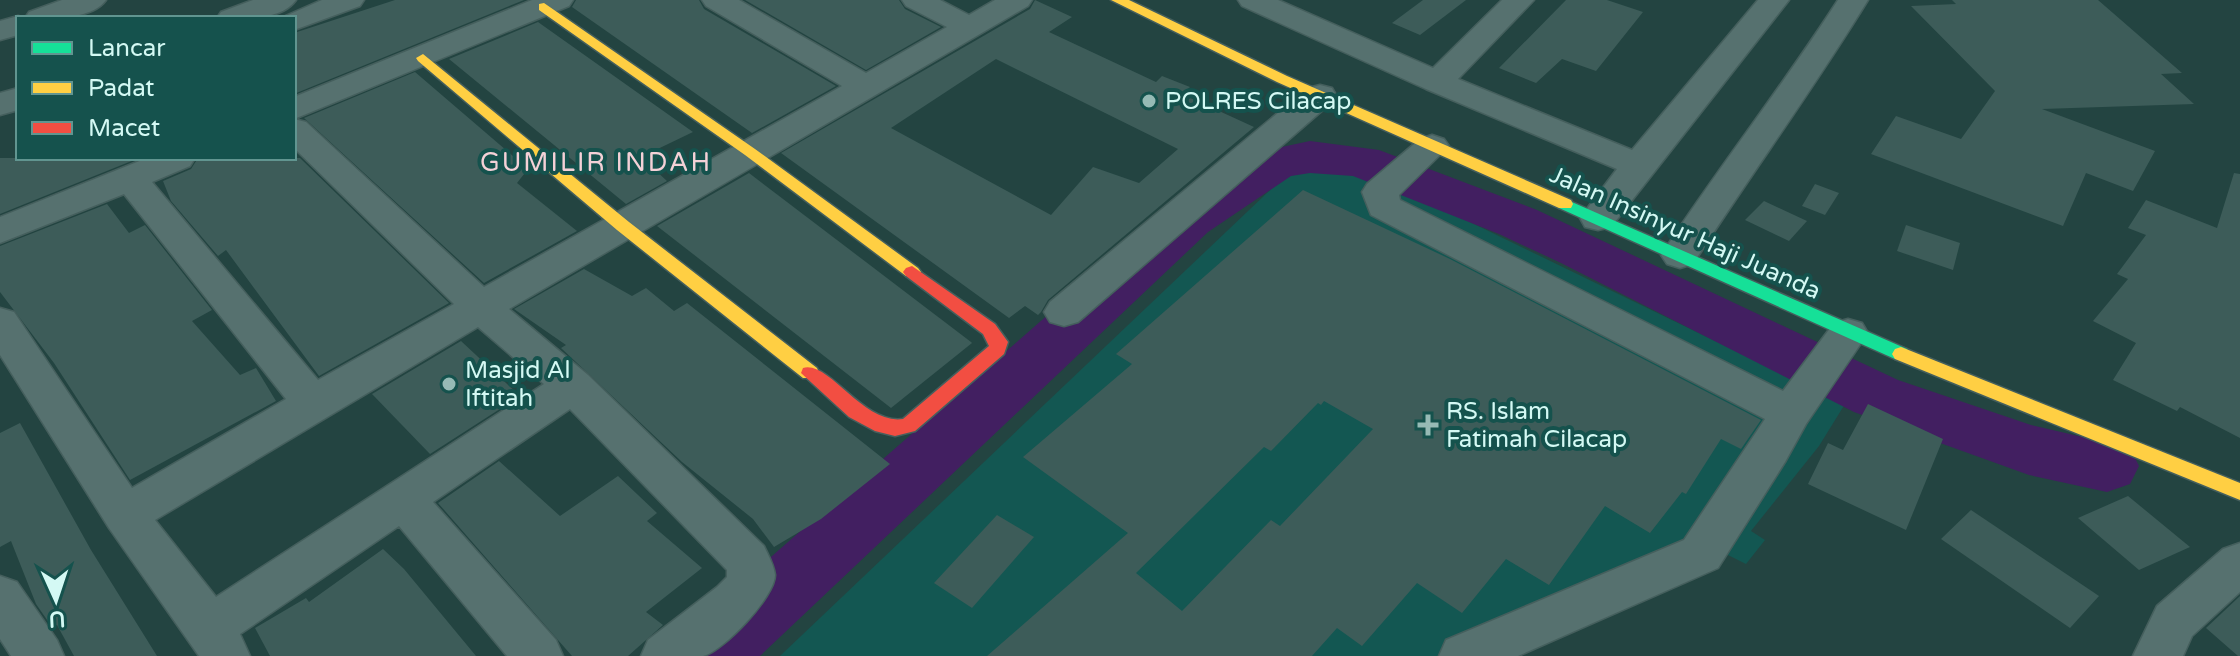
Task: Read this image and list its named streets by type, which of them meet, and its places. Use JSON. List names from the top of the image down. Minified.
{"streets":{"street":["Jalan Insinyur Haji Juanda"]},"districts":["GUMILIR INDAH"],"places":{"other":["POLRES Cilacap","Masjid Al Iftitah"],"health":["RS. Islam Fatimah Cilacap"]},"legend":["Lancar","Padat","Macet"],"north":"bottom"}
